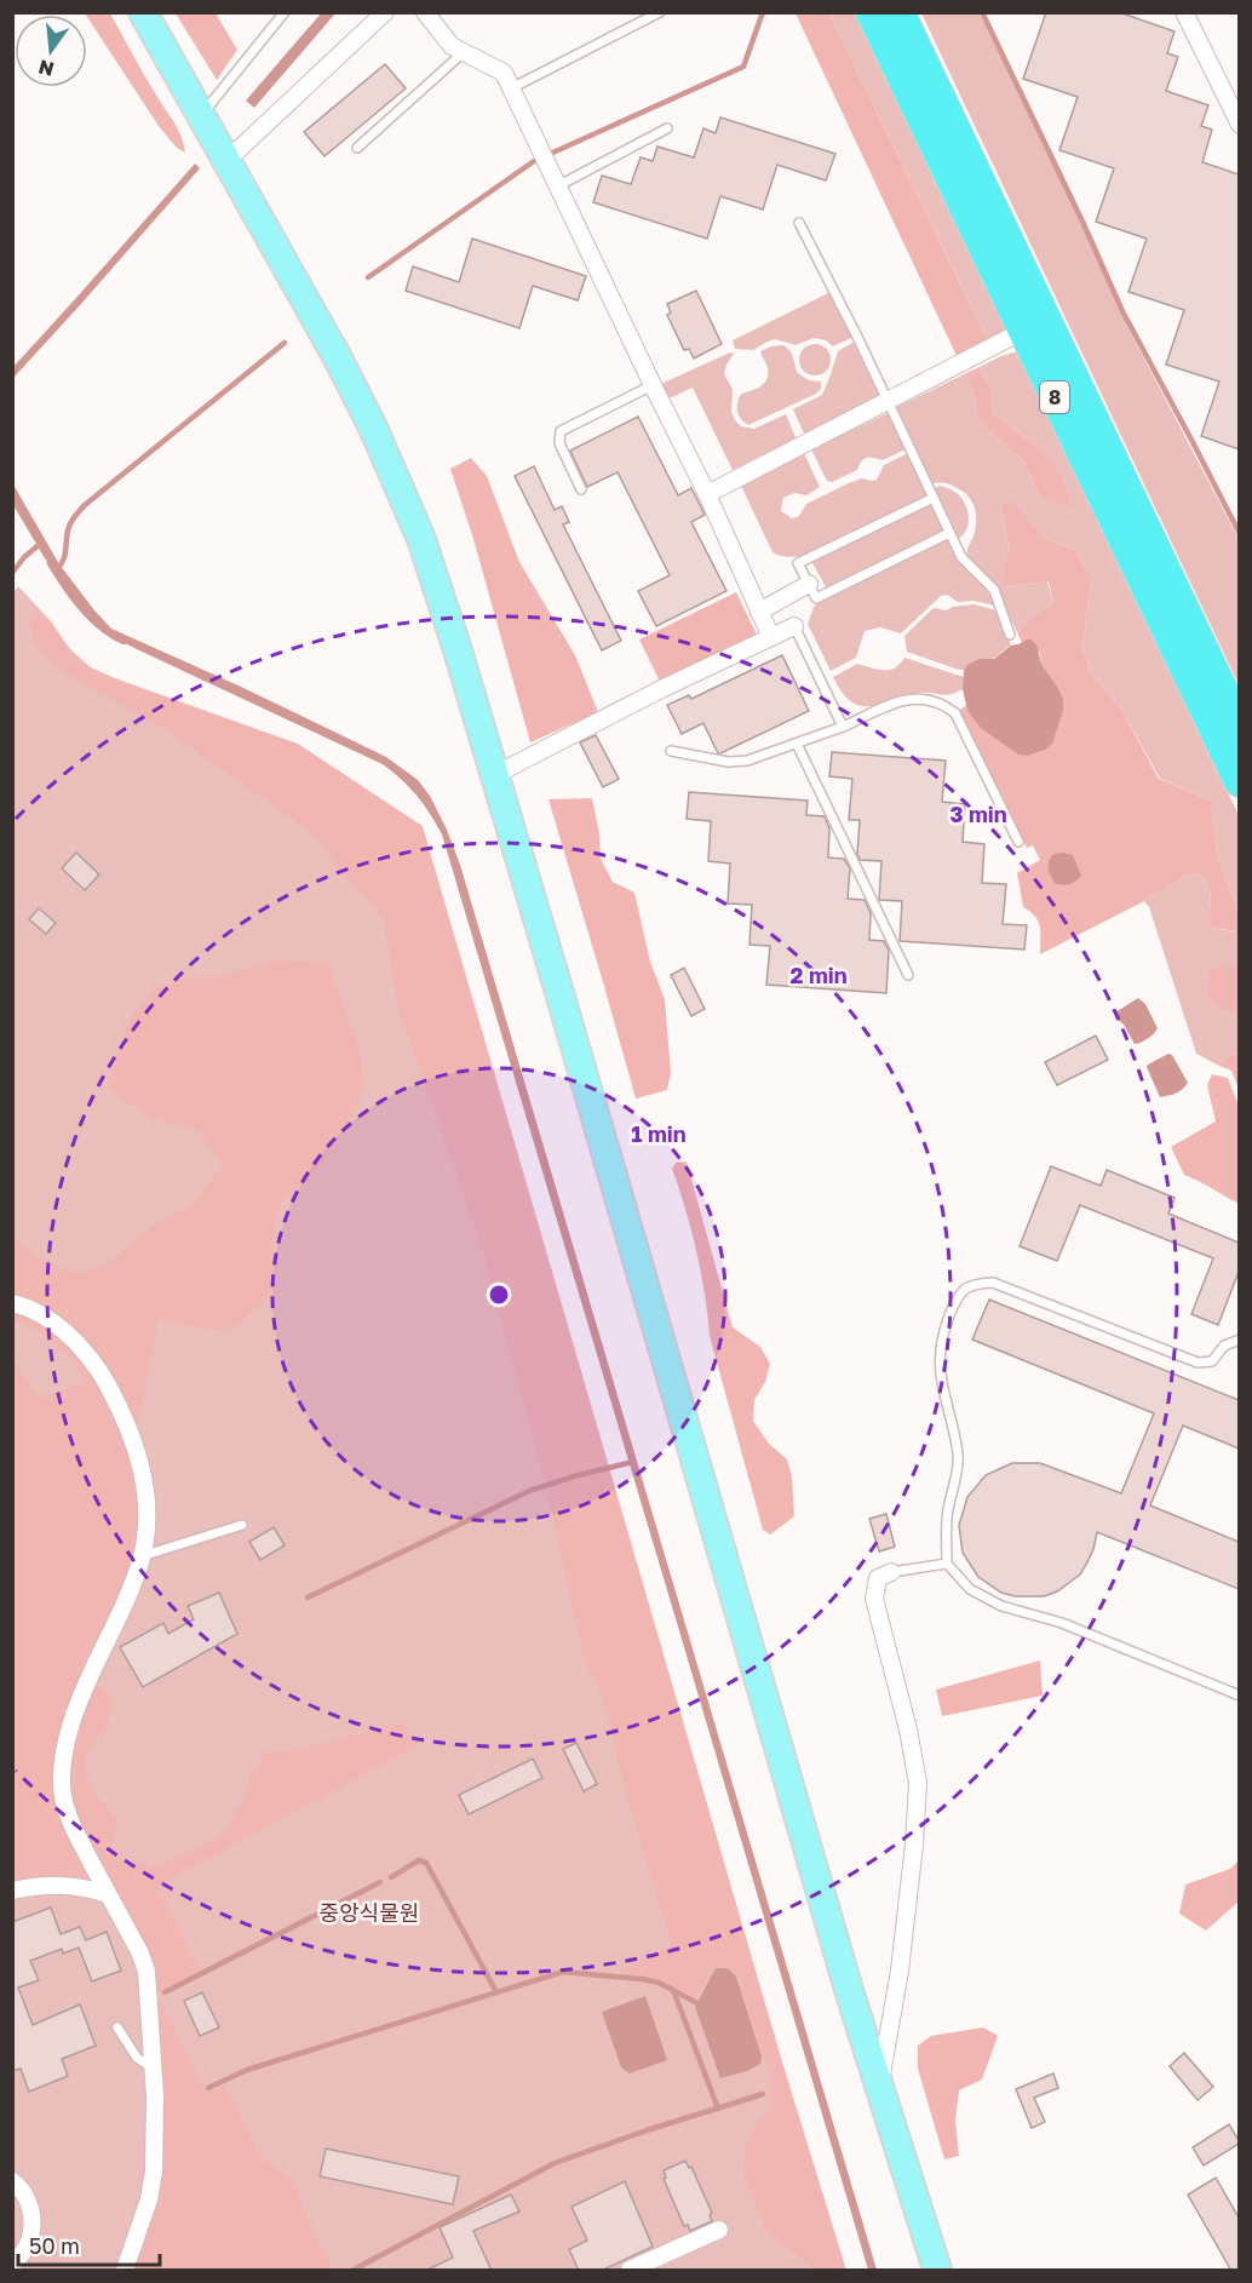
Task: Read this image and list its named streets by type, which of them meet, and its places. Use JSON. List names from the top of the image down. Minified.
{"streets":{"highway":["8"]},"parks":["중앙식물원"],"scale_bar":"50 m","north":"bottom","rings":["3 min","2 min","1 min"]}
